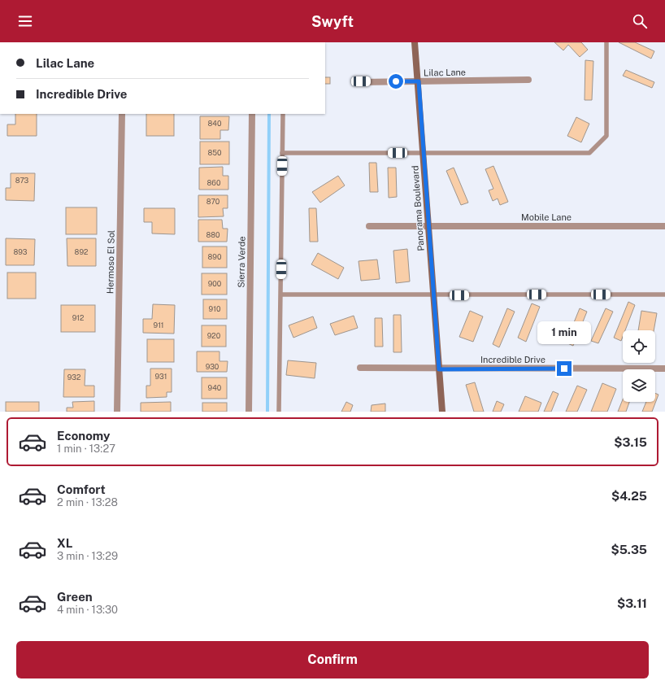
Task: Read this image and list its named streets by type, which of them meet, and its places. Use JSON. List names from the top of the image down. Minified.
{"streets":{"street":["Lilac Lane","Panorama Boulevard","Mobile Lane","Hermoso El Sol","Sierra Verde","Incredible Drive"]},"crossings":[["Lilac Lane","Panorama Boulevard"],["Panorama Boulevard","Mobile Lane"],["Panorama Boulevard","Incredible Drive"]],"house_numbers":["840","850","873","860","870","880","893","892","890","900","910","912","911","920","930","931","932","940"],"page":{"header":"Swyft","banner":["Lilac Lane","Incredible Drive"],"bubble":"1 min","list":[{"name":"Economy","note":"1 min · 13:27","value":"$3.15"},{"name":"Comfort","note":"2 min · 13:28","value":"$4.25"},{"name":"XL","note":"3 min · 13:29","value":"$5.35"},{"name":"Green","note":"4 min · 13:30","value":"$3.11"}],"buttons":"Confirm"}}
